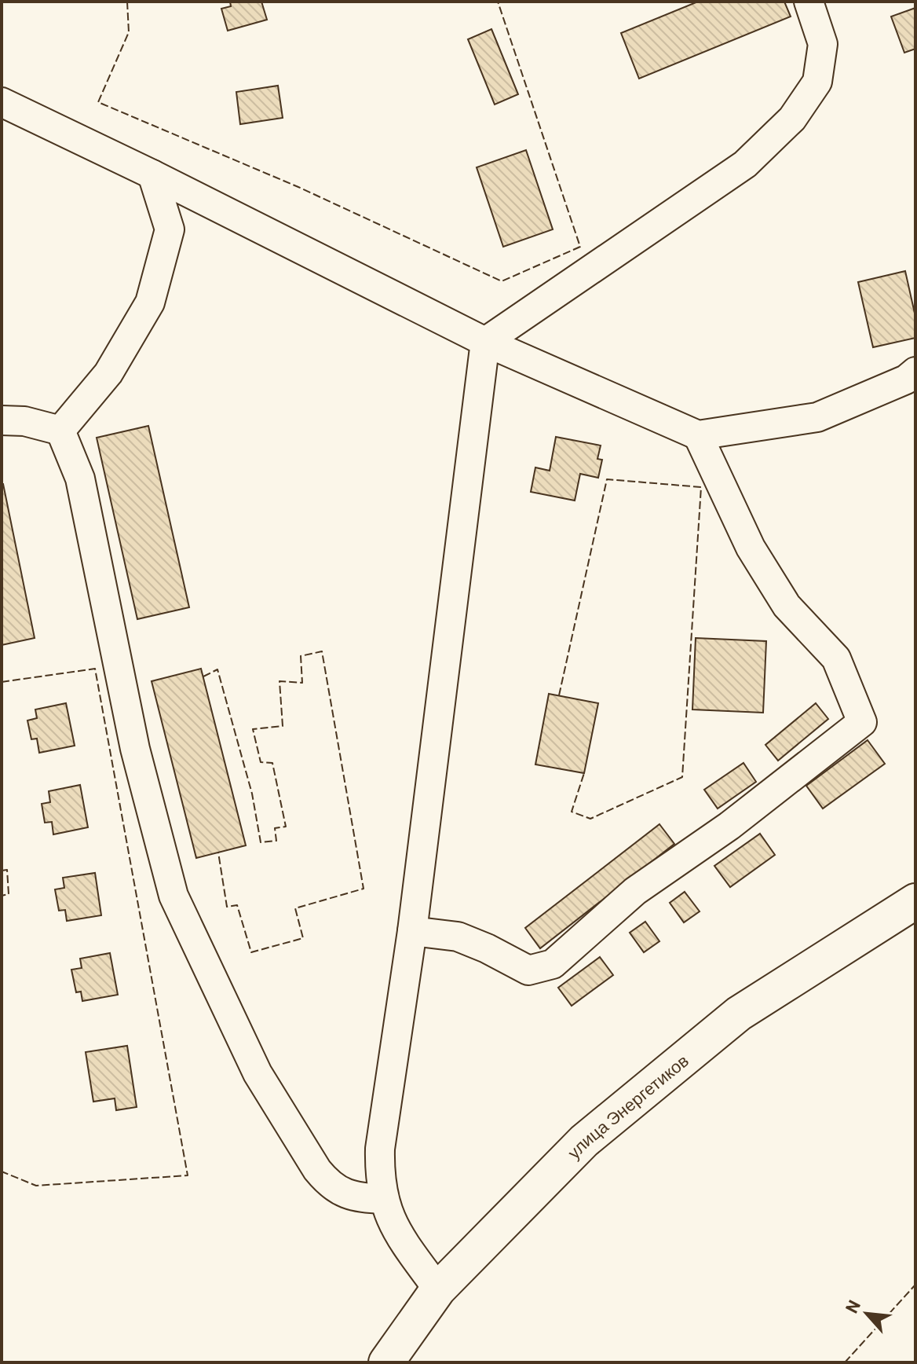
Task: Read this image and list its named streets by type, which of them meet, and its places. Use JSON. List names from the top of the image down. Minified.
{"streets":{"main road":["улица Энергетиков"]},"north":"top left"}
